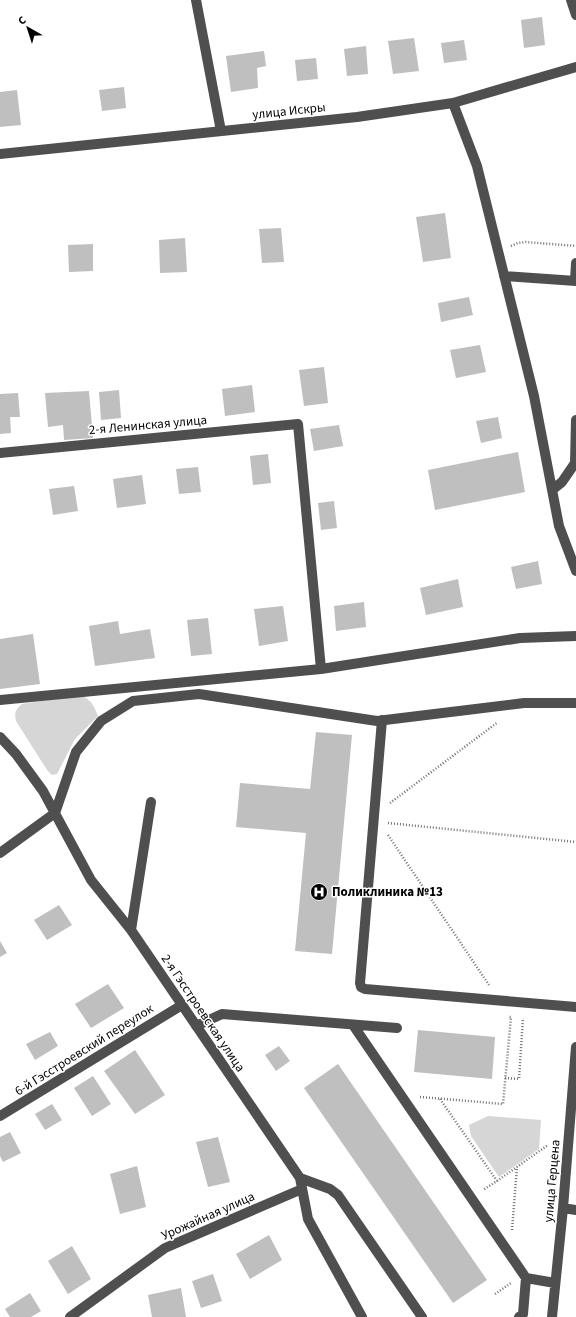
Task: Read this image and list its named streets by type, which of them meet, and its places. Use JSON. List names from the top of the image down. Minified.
{"streets":{"street":["улица Искры","2-я Ленинская улица","2-я Гэсстроевская улица","6-й Гэсстроевский переулок","улица Герцена","Урожайная улица"]},"crossings":[["2-я Гэсстроевская улица","6-й Гэсстроевский переулок"],["2-я Гэсстроевская улица","Урожайная улица"]],"places":{"hospital":["Поликлиника №13"]},"north":"top left"}
